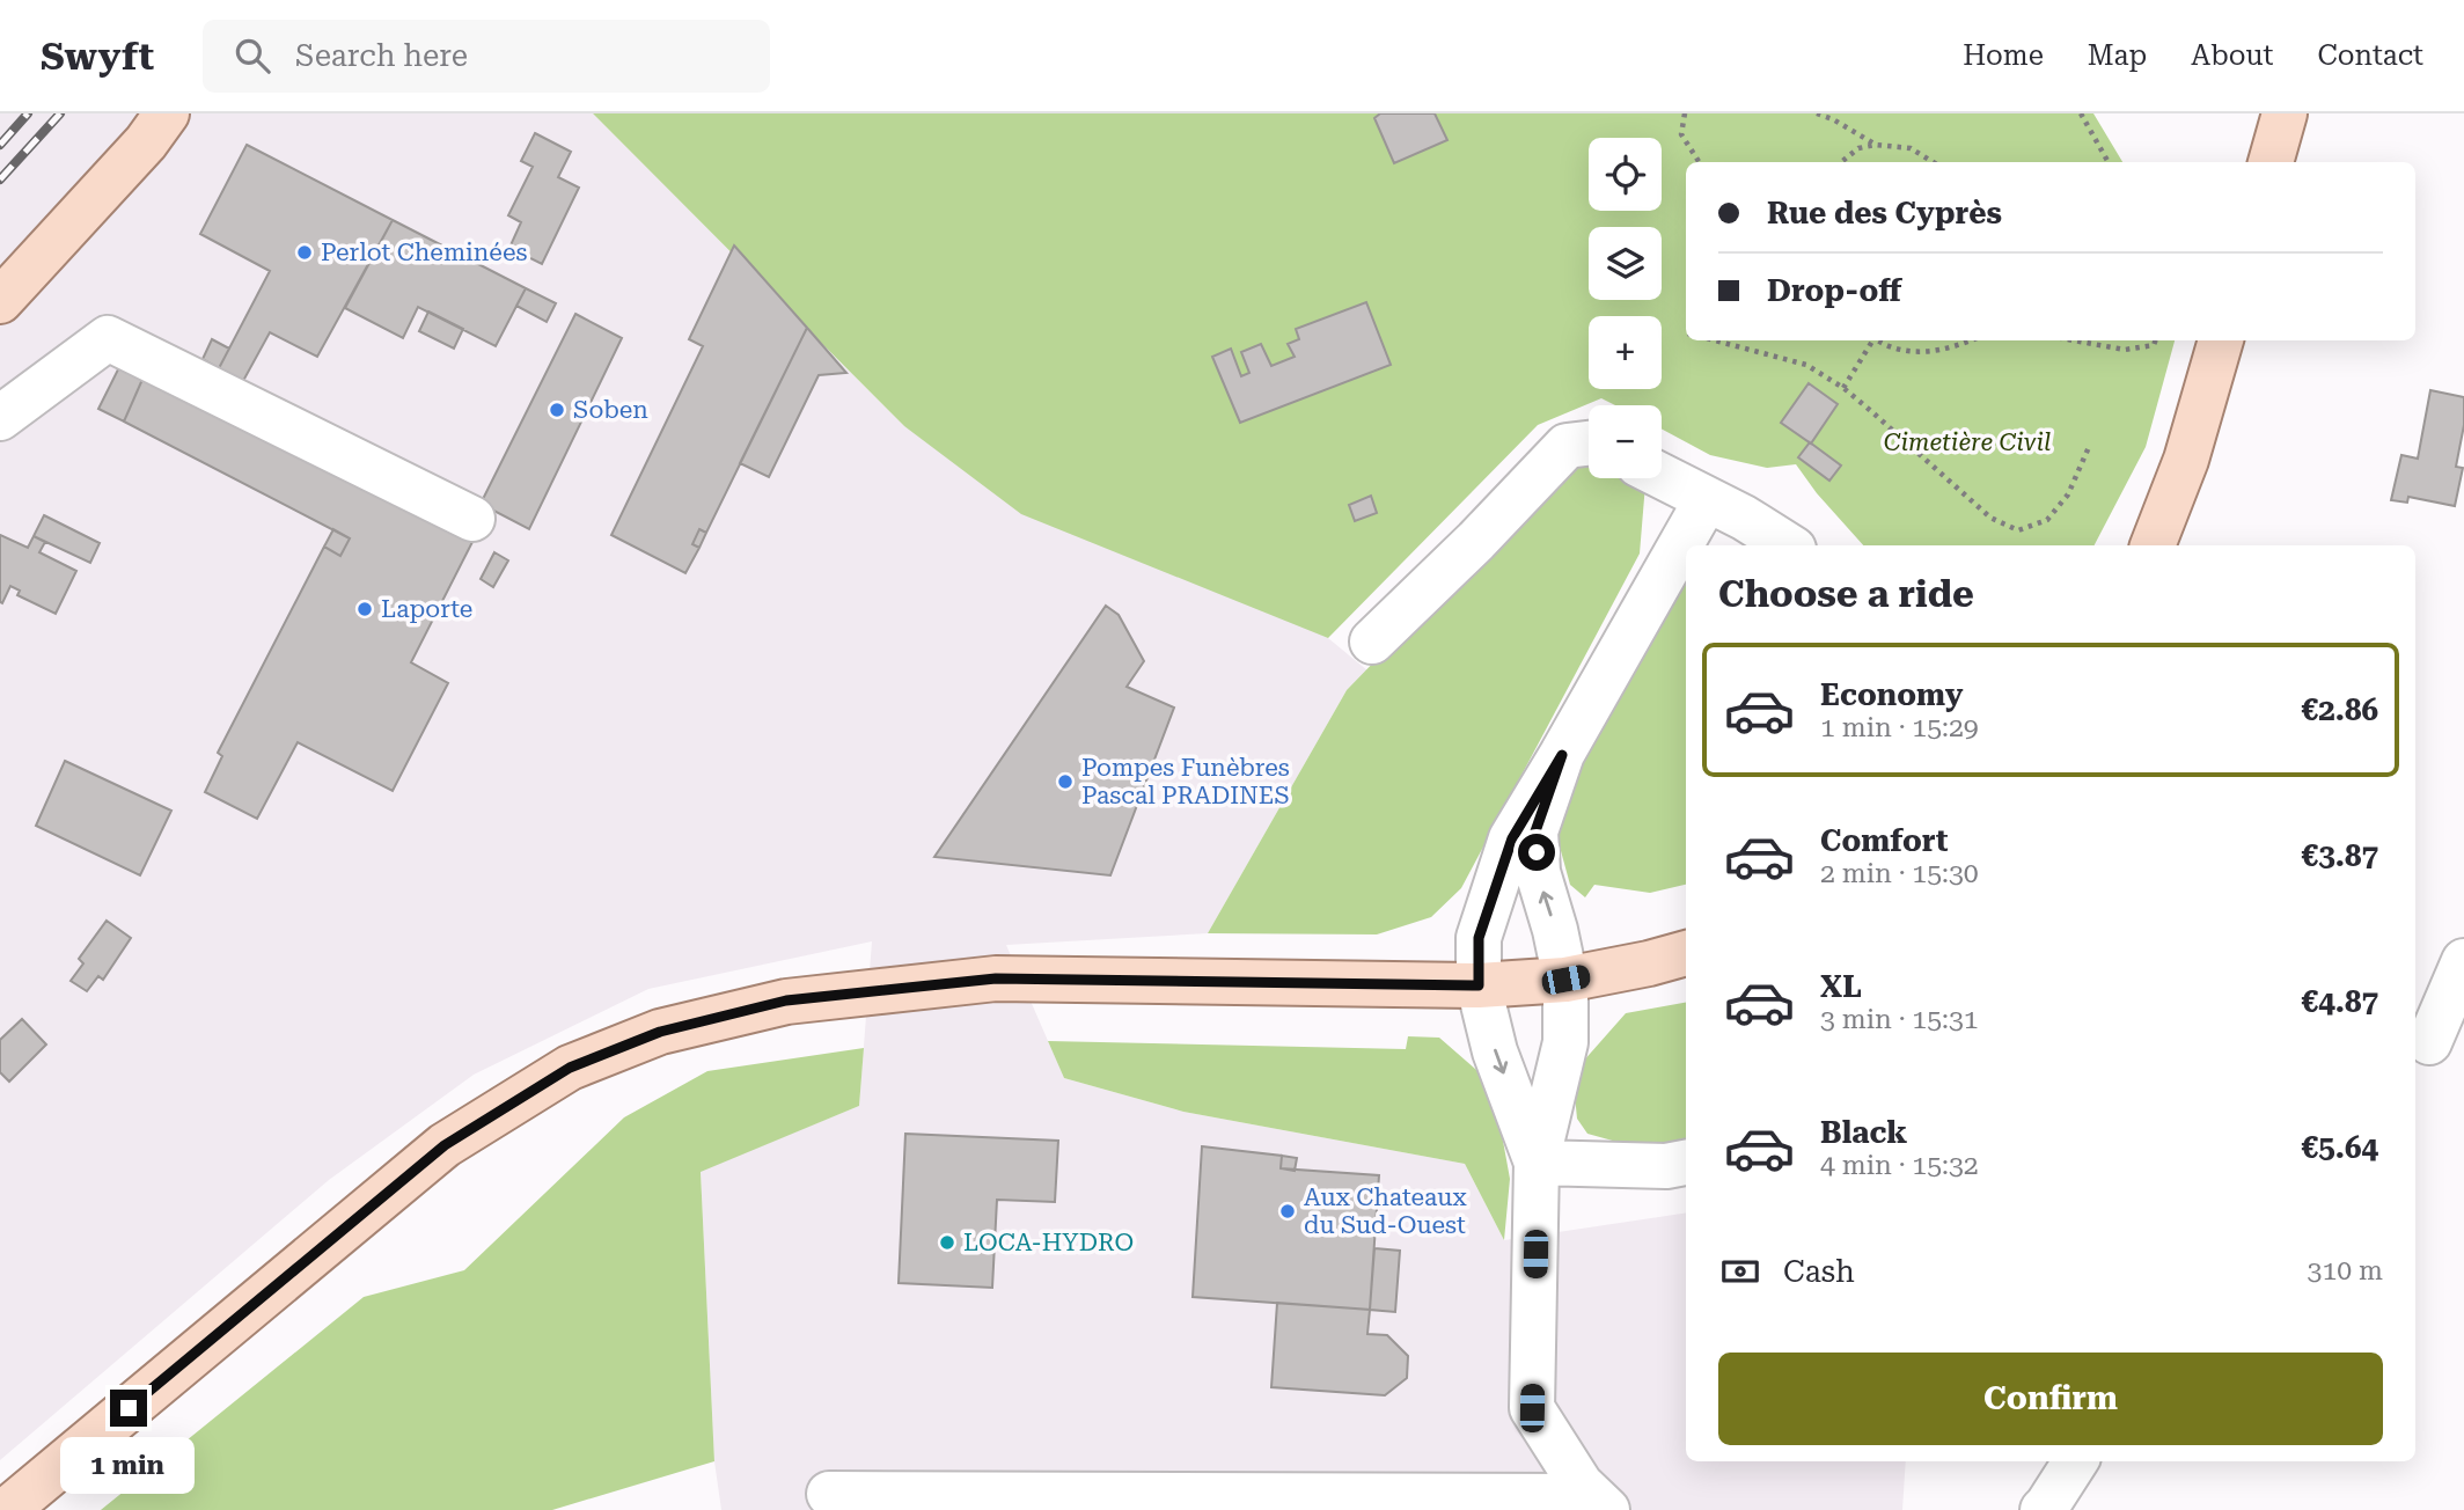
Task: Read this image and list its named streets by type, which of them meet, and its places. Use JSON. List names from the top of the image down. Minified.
{"parks":["Cimetière Civil"],"places":["Perlot Cheminées","Soben","Laporte","Pompes Funèbres Pascal PRADINES","Aux Chateaux du Sud-Ouest","LOCA-HYDRO"],"page":{"header":"Swyft","search":"Search here","nav":["Home","Map","About","Contact"],"map_buttons":["+","−"],"banner":["Rue des Cyprès","Drop-off"],"heading":"Choose a ride","list":[{"name":"Economy","note":"1 min · 15:29","value":"€2.86"},{"name":"Comfort","note":"2 min · 15:30","value":"€3.87"},{"name":"XL","note":"3 min · 15:31","value":"€4.87"},{"name":"Black","note":"4 min · 15:32","value":"€5.64"}],"pay":["Cash","310 m"],"buttons":"Confirm","bubble":"1 min"}}
